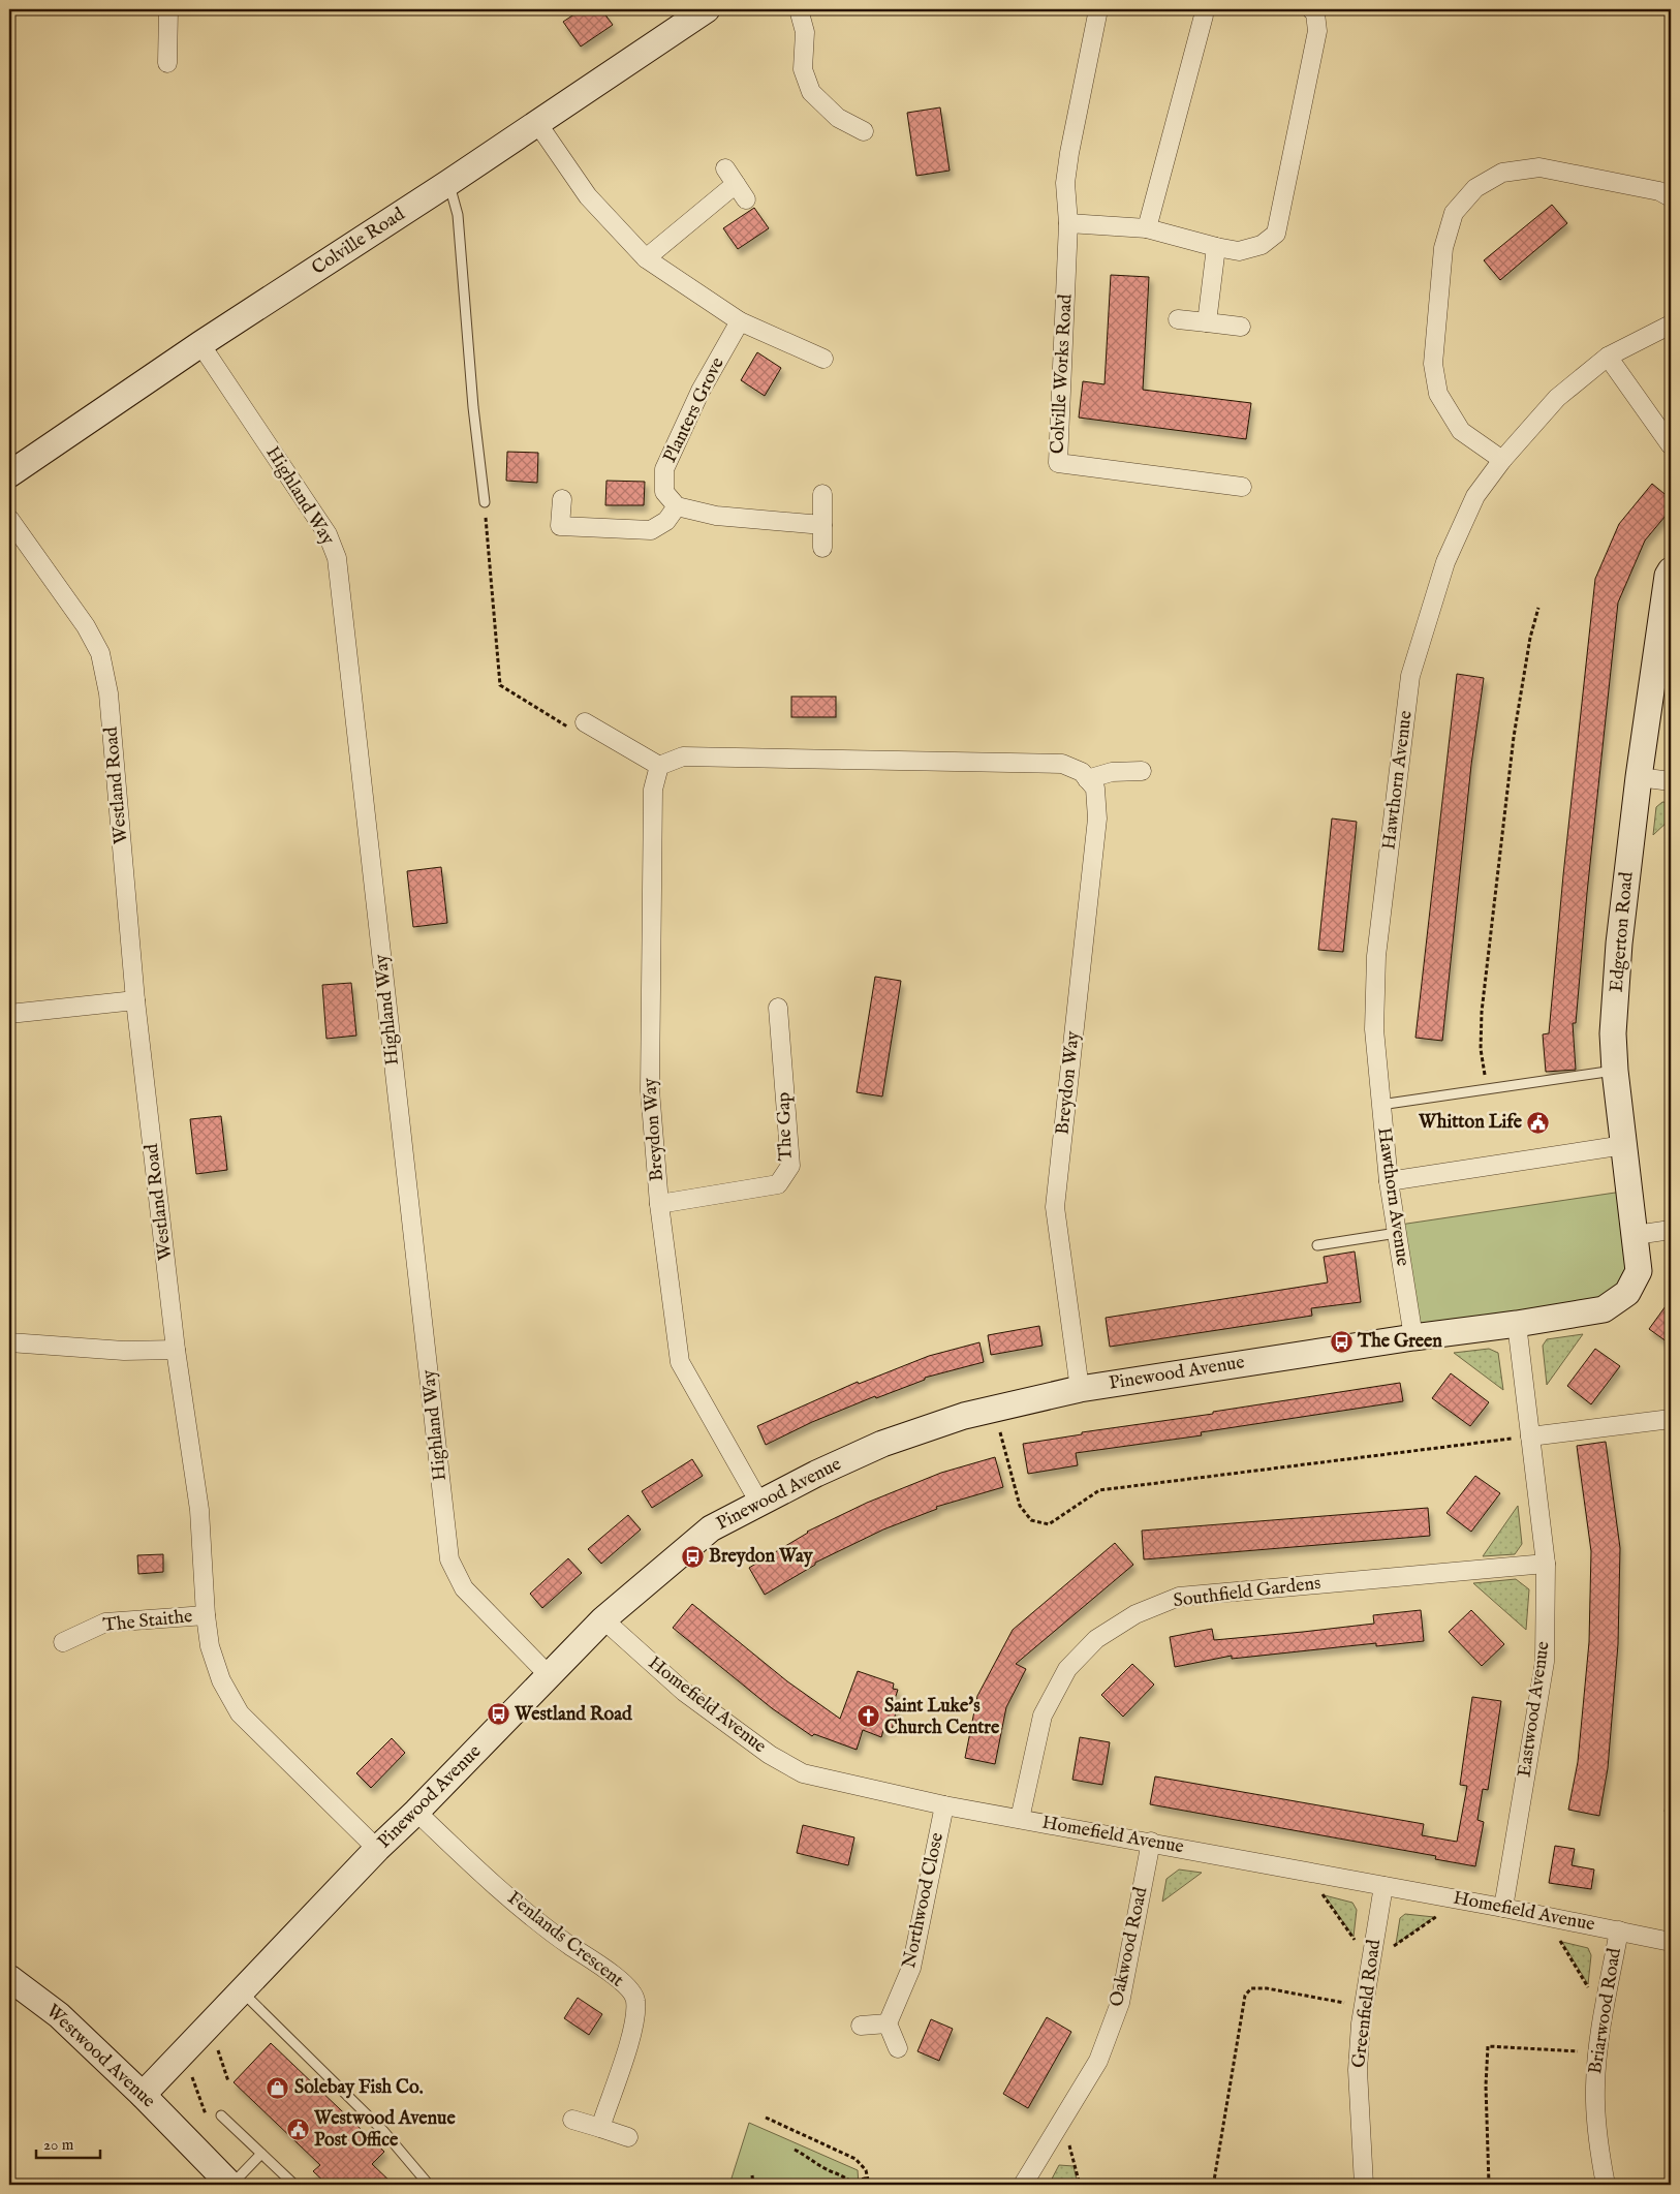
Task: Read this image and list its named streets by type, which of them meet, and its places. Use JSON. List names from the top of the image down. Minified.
{"streets":{"street":["Colville Road","Colville Works Road","Planters Grove","Highland Way","Hawthorn Avenue","Westland Road","Edgerton Road","Breydon Way","The Gap","Pinewood Avenue","Southfield Gardens","The Staithe","Homefield Avenue","Eastwood Avenue","Northwood Close","Fenlands Crescent","Oakwood Road","Greenfield Road","Briarwood Road","Westwood Avenue"]},"crossings":[["Colville Road","Highland Way"],["Highland Way","Pinewood Avenue"],["Hawthorn Avenue","Pinewood Avenue"],["Westland Road","Pinewood Avenue"],["Westland Road","The Staithe"],["Edgerton Road","Pinewood Avenue"],["Breydon Way","The Gap"],["Breydon Way","Pinewood Avenue"],["Pinewood Avenue","Homefield Avenue"],["Pinewood Avenue","Eastwood Avenue"],["Pinewood Avenue","Fenlands Crescent"],["Pinewood Avenue","Westwood Avenue"],["Southfield Gardens","Homefield Avenue"],["Southfield Gardens","Eastwood Avenue"],["Homefield Avenue","Eastwood Avenue"],["Homefield Avenue","Northwood Close"],["Homefield Avenue","Oakwood Road"],["Homefield Avenue","Greenfield Road"],["Homefield Avenue","Briarwood Road"]],"places":{"public building":["Whitton Life","Westwood Avenue Post Office"],"bus stop":["The Green","Breydon Way","Westland Road"],"church":["Saint Luke's Church Centre"],"shop":["Solebay Fish Co."]},"scale_bar":"20 m"}
